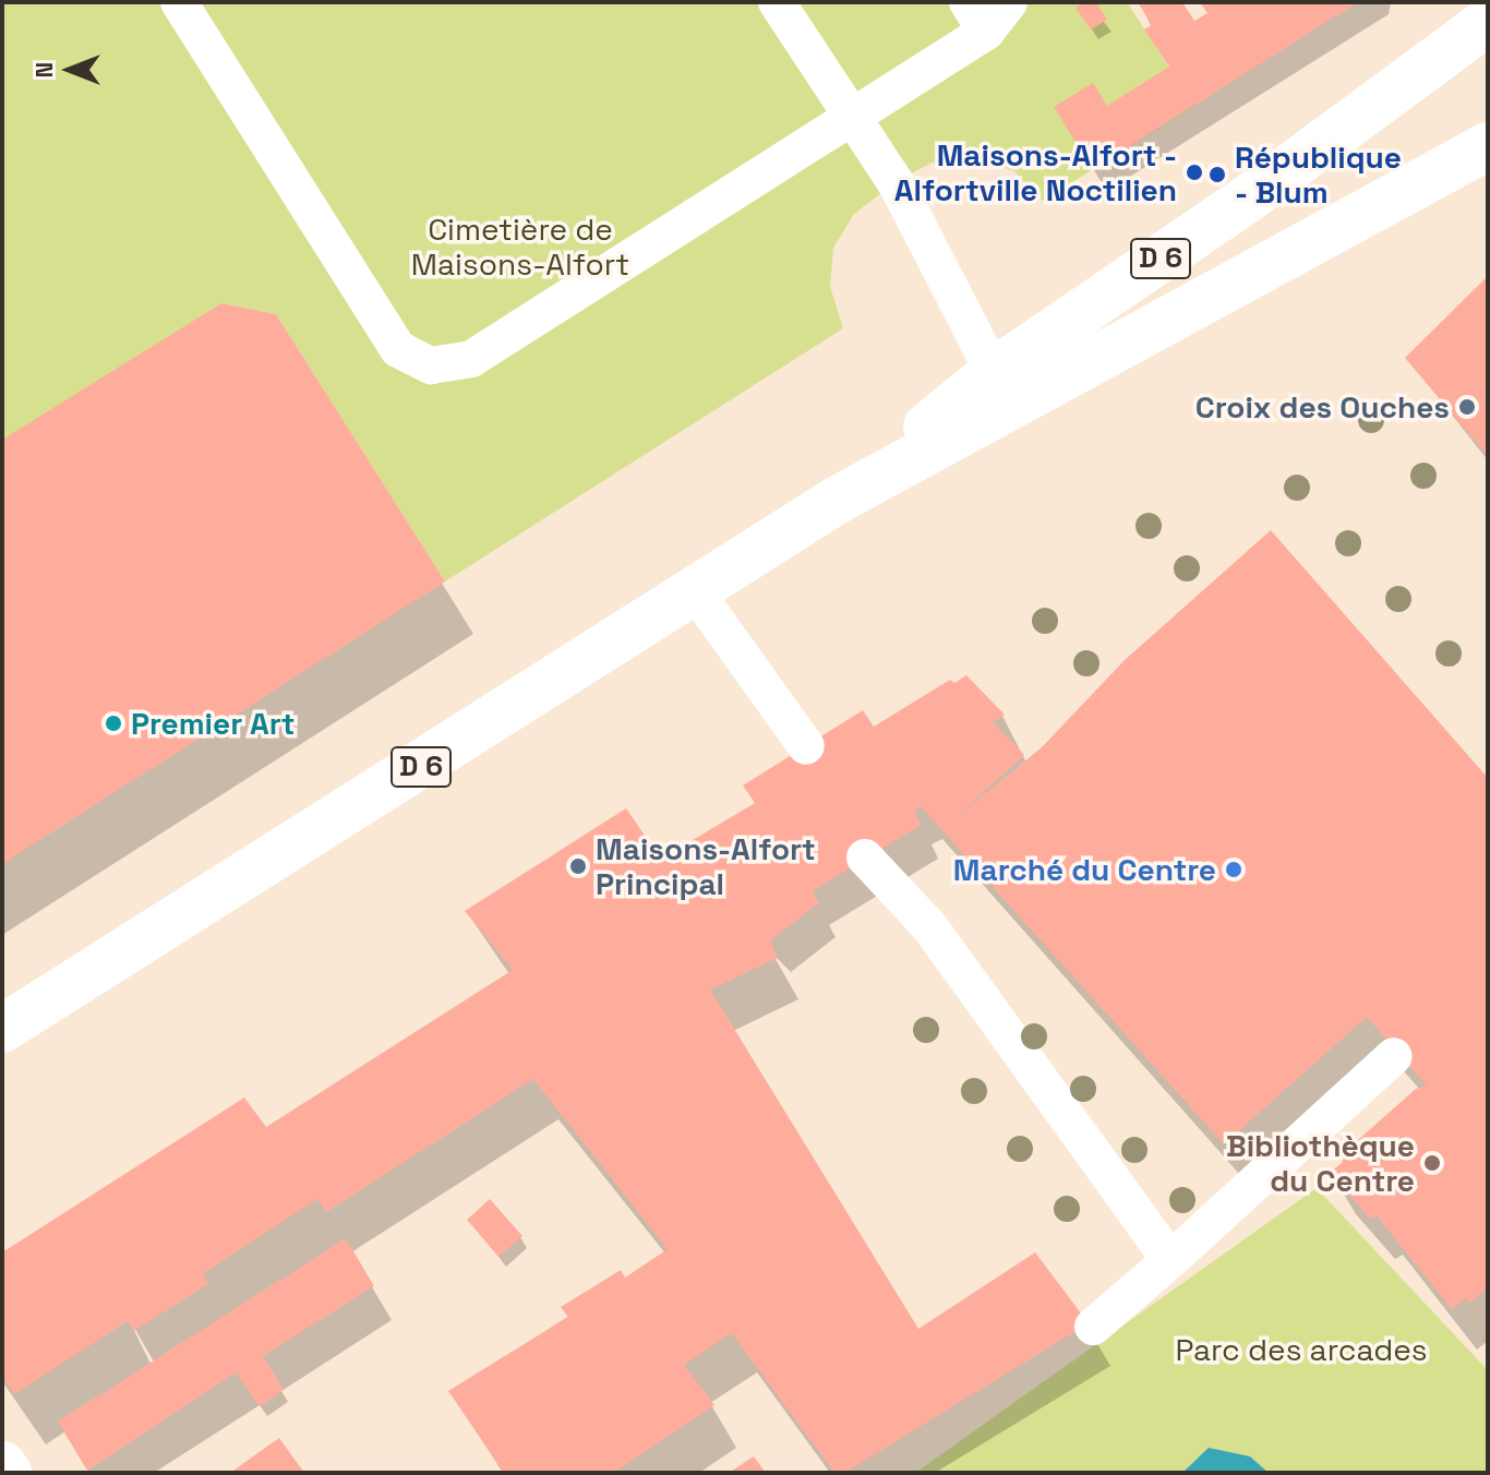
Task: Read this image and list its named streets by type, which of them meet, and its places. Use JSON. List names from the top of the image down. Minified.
{"streets":{"main road":["D 6"]},"parks":["Cimetière de Maisons-Alfort","Parc des arcades"],"places":["Maisons-Alfort - Alfortville Noctilien","République - Blum","Croix des Ouches","Premier Art","Maisons-Alfort Principal","Marché du Centre","Bibliothèque du Centre"],"north":"left"}
